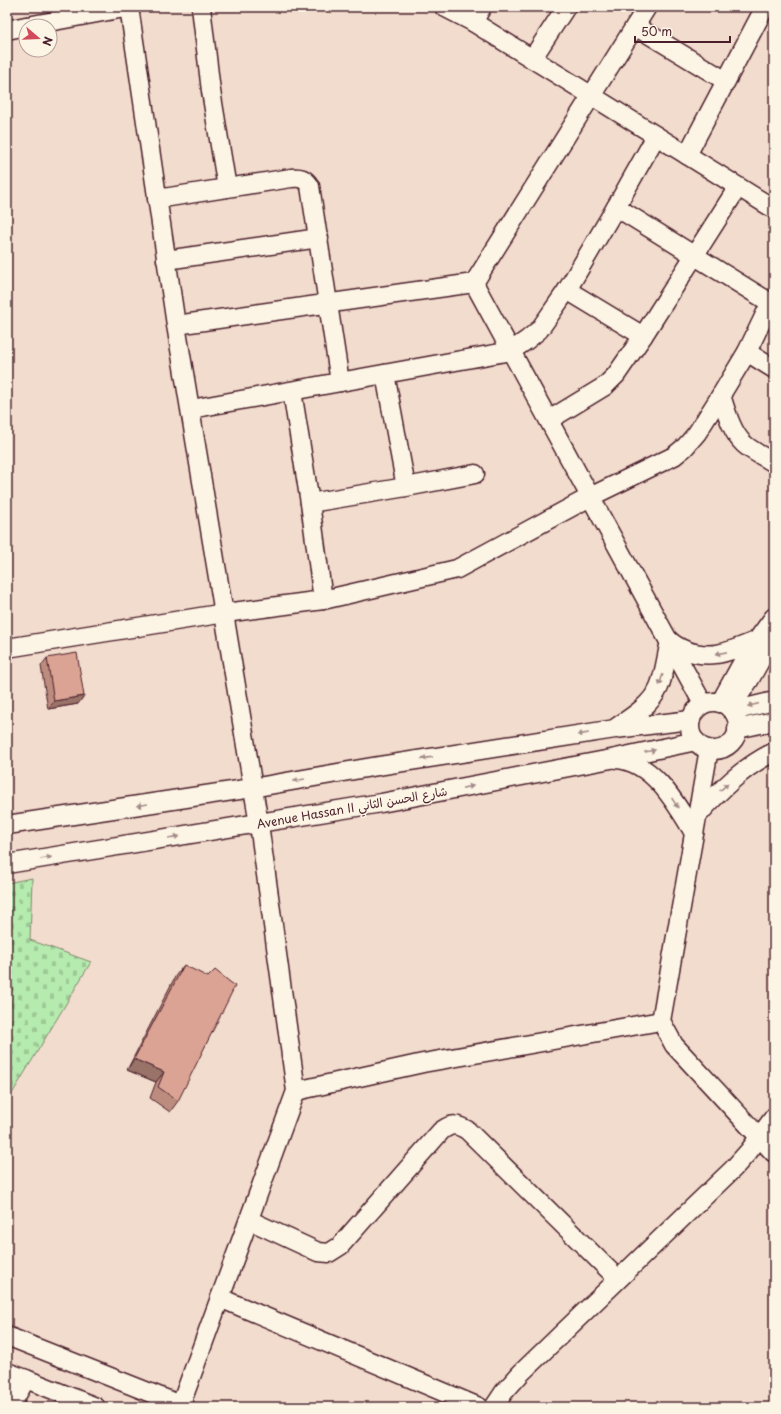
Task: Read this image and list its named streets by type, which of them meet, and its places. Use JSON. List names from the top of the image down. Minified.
{"streets":{"street":["Avenue Hassan II شارع الحسن الثاني"]},"scale_bar":"50 m","north":"right"}
